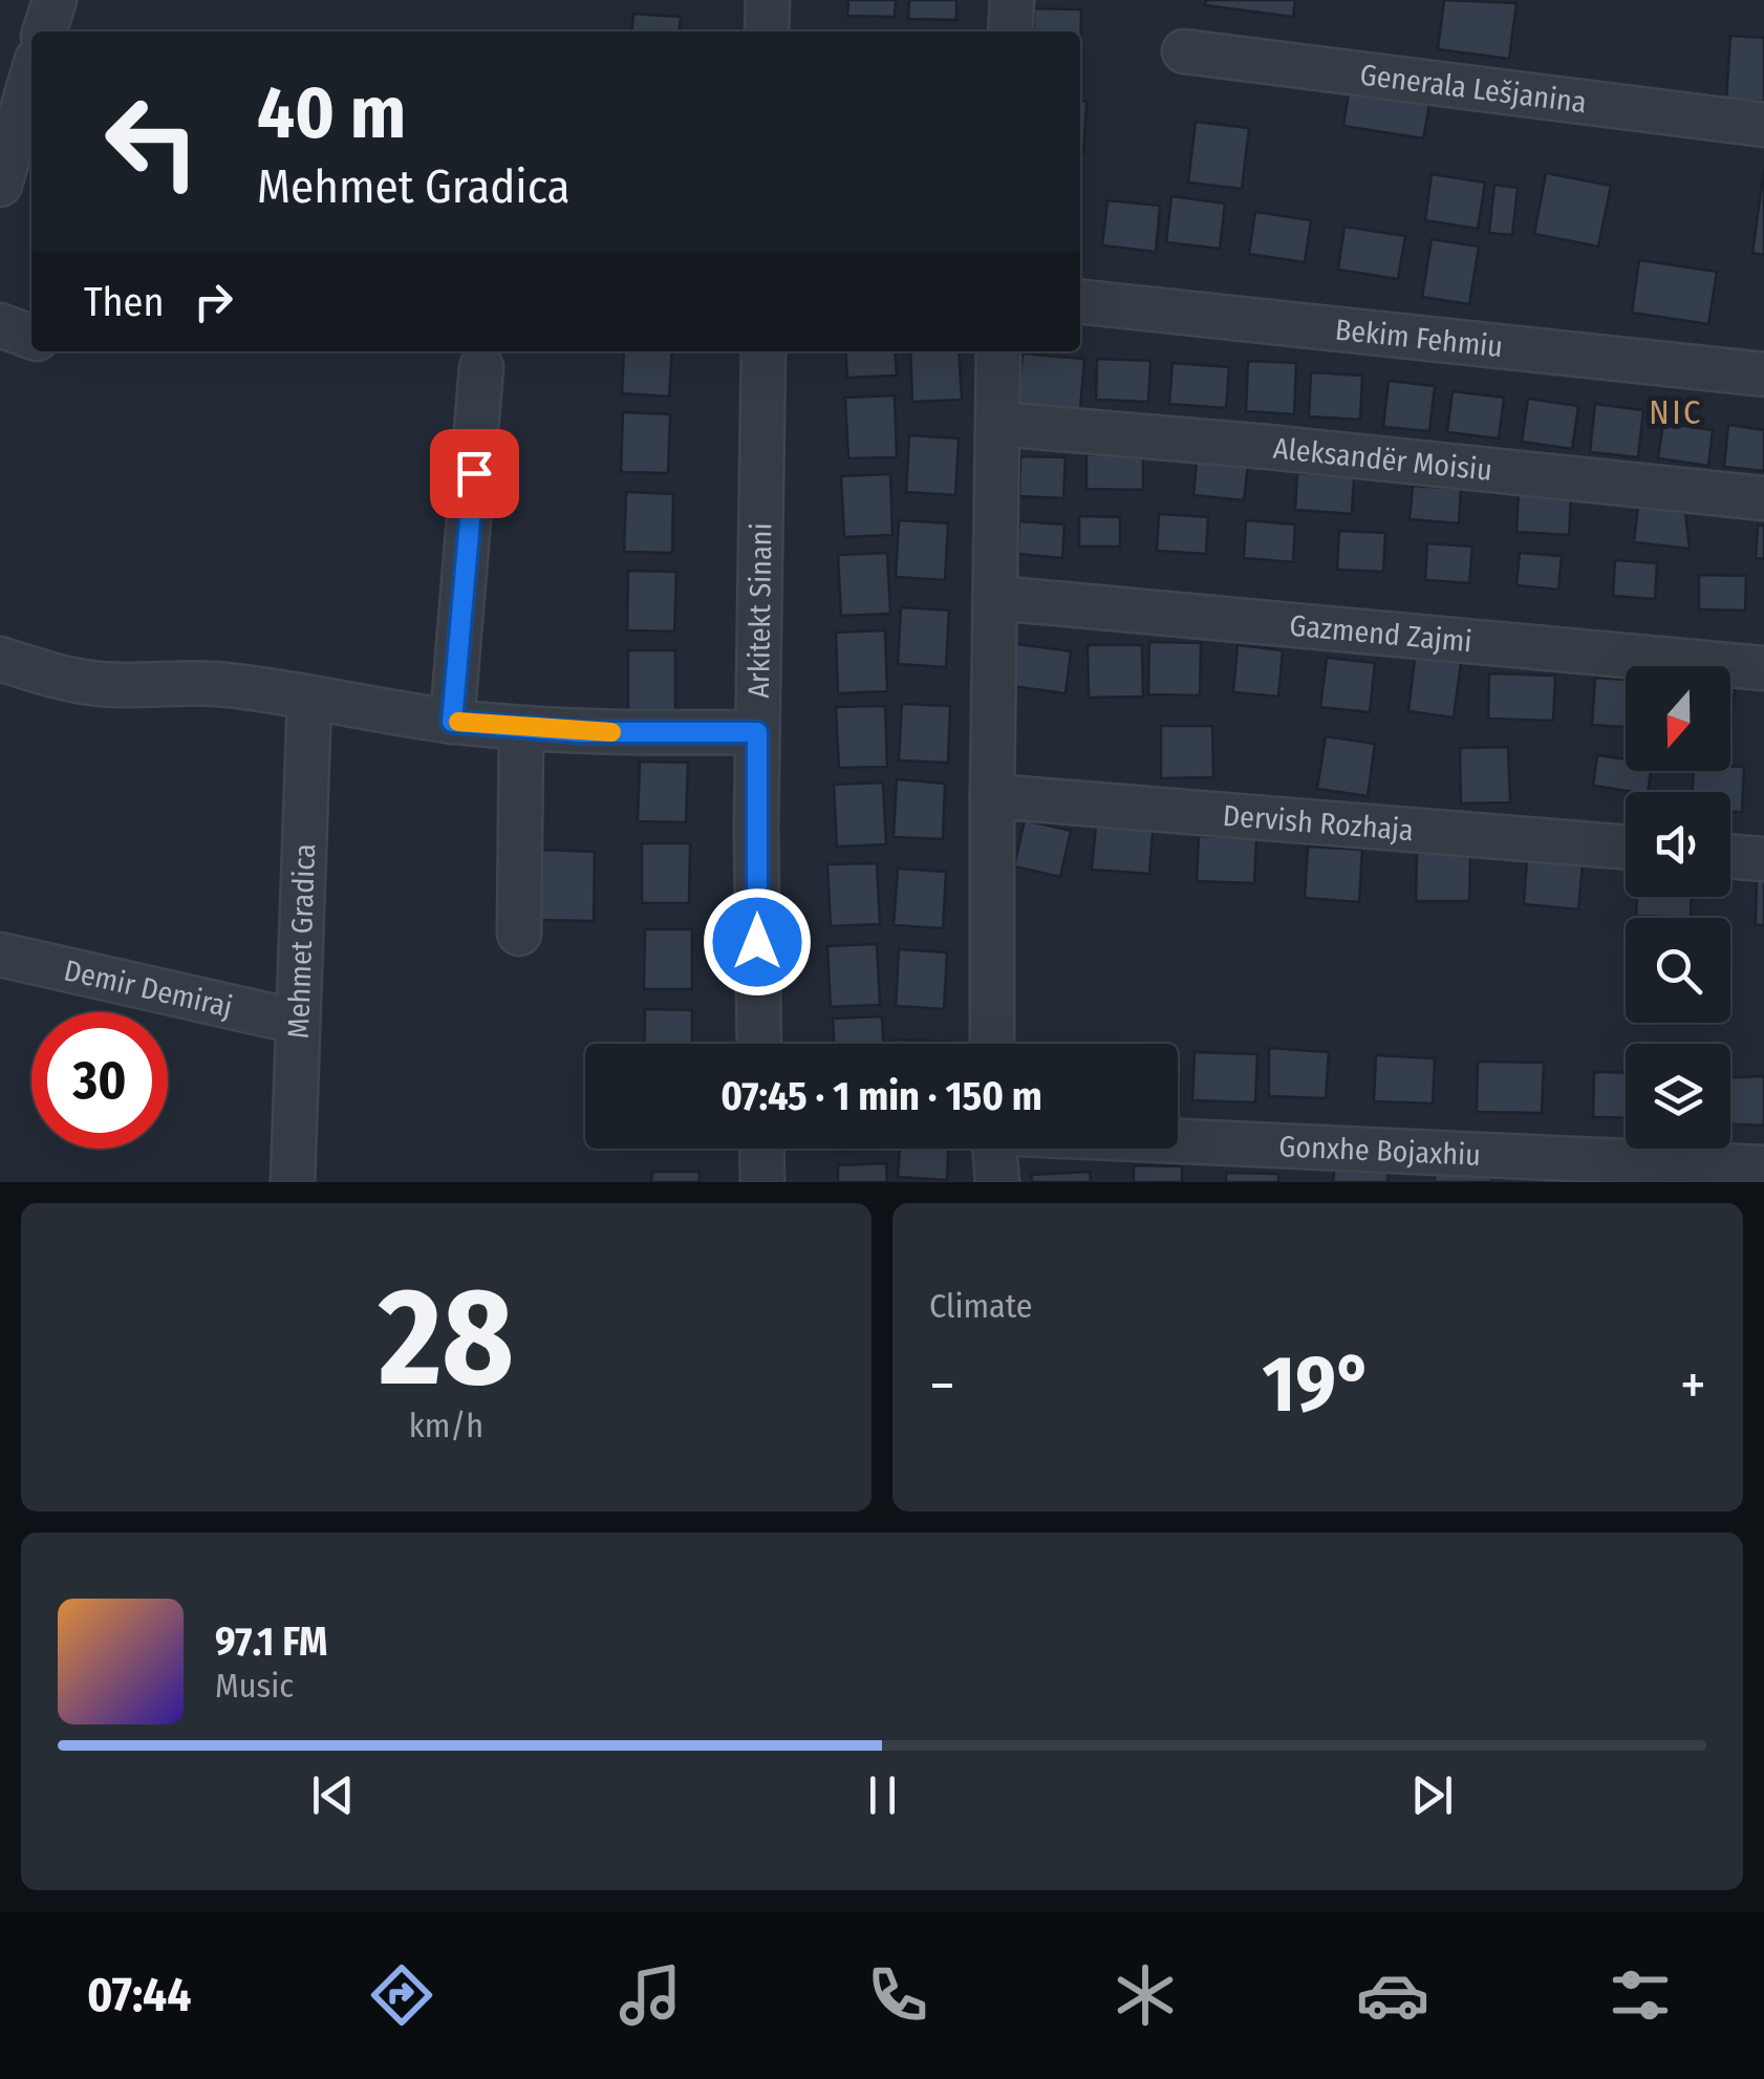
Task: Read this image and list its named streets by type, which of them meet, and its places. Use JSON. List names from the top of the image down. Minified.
{"streets":{"street":["Generala Lešjanina","Bekim Fehmiu","Aleksandër Moisiu","Arkitekt Sinani","Gazmend Zajmi","Dervish Rozhaja","Mehmet Gradica","Demir Demiraj","Gonxhe Bojaxhiu"]},"crossings":[["Mehmet Gradica","Demir Demiraj"]],"districts":["NIC"],"north":"bottom","page":{"turn":["40 m","Mehmet Gradica"],"then":"Then","limit":"30","trip":"07:45 · 1 min · 150 m","tile":[["28","km/h"],"Climate"],"heat":["−","19°","+"],"song":["97.1 FM","Music"],"tabs":"07:44"}}
